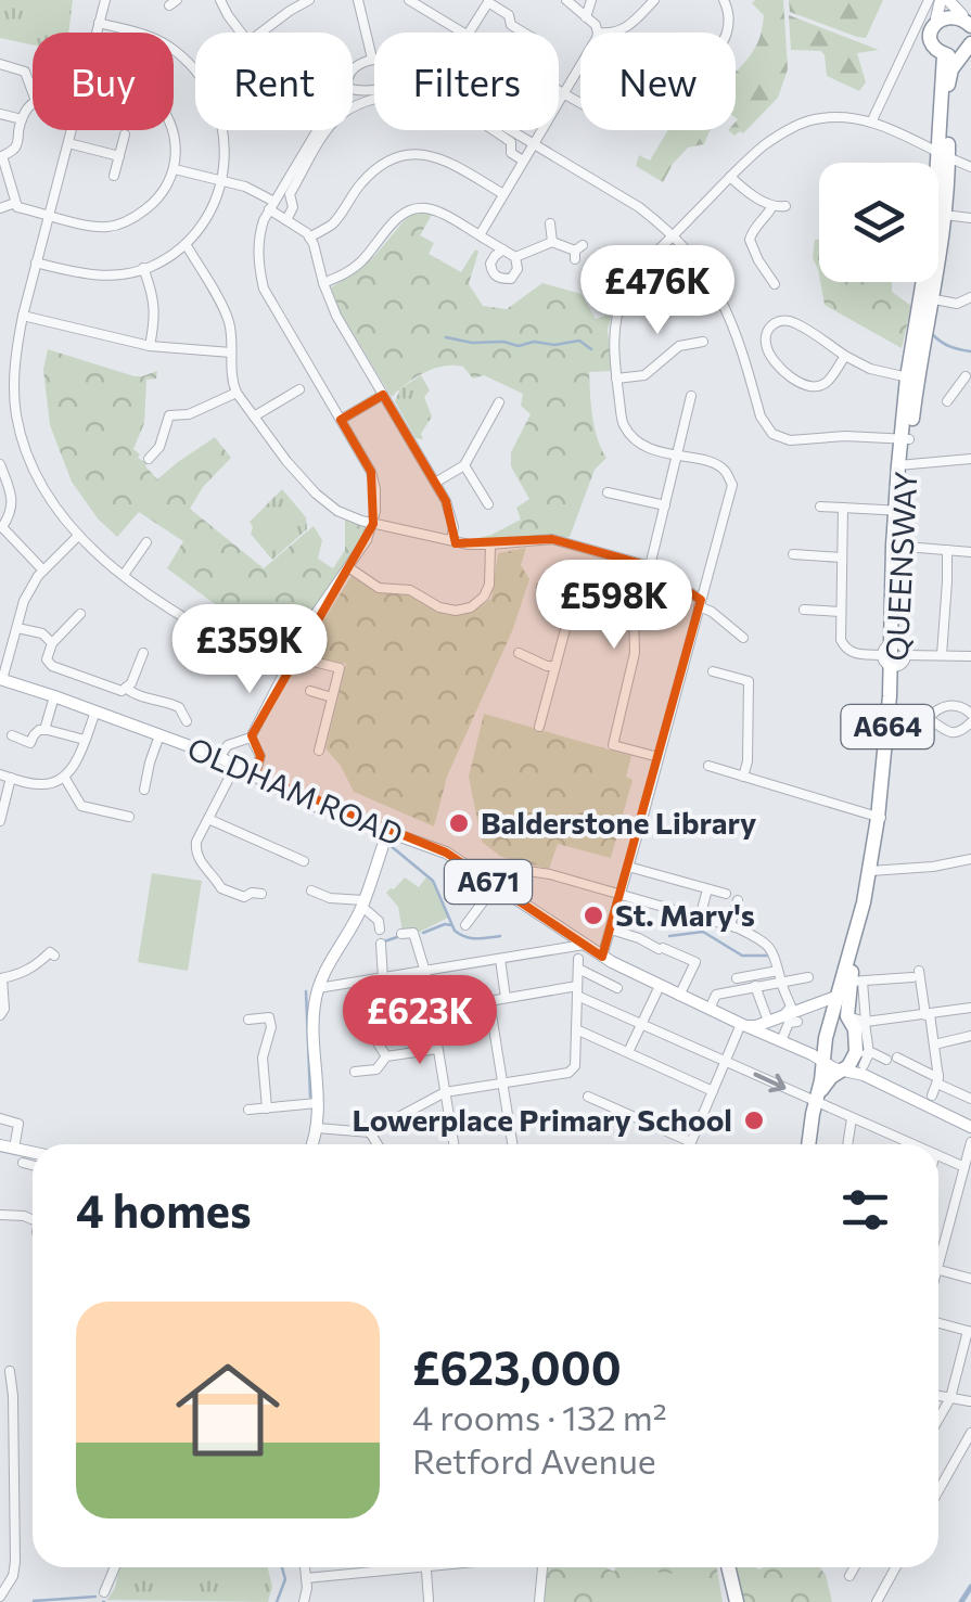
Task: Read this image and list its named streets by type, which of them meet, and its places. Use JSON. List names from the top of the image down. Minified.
{"streets":{"highway":["QUEENSWAY","A664"],"main road":["OLDHAM ROAD","A671"]},"crossings":[["QUEENSWAY","A664"],["QUEENSWAY","OLDHAM ROAD"],["A664","OLDHAM ROAD"]],"places":["Balderstone Library","St. Mary's","Lowerplace Primary School"],"page":{"chip":["Buy","Rent","Filters","New"],"price":["£476K","£598K","£359K","£623K"],"heading":"4 homes","list":[{"name":"£623,000","note":"4 rooms · 132 m² · Retford Avenue"}]}}
